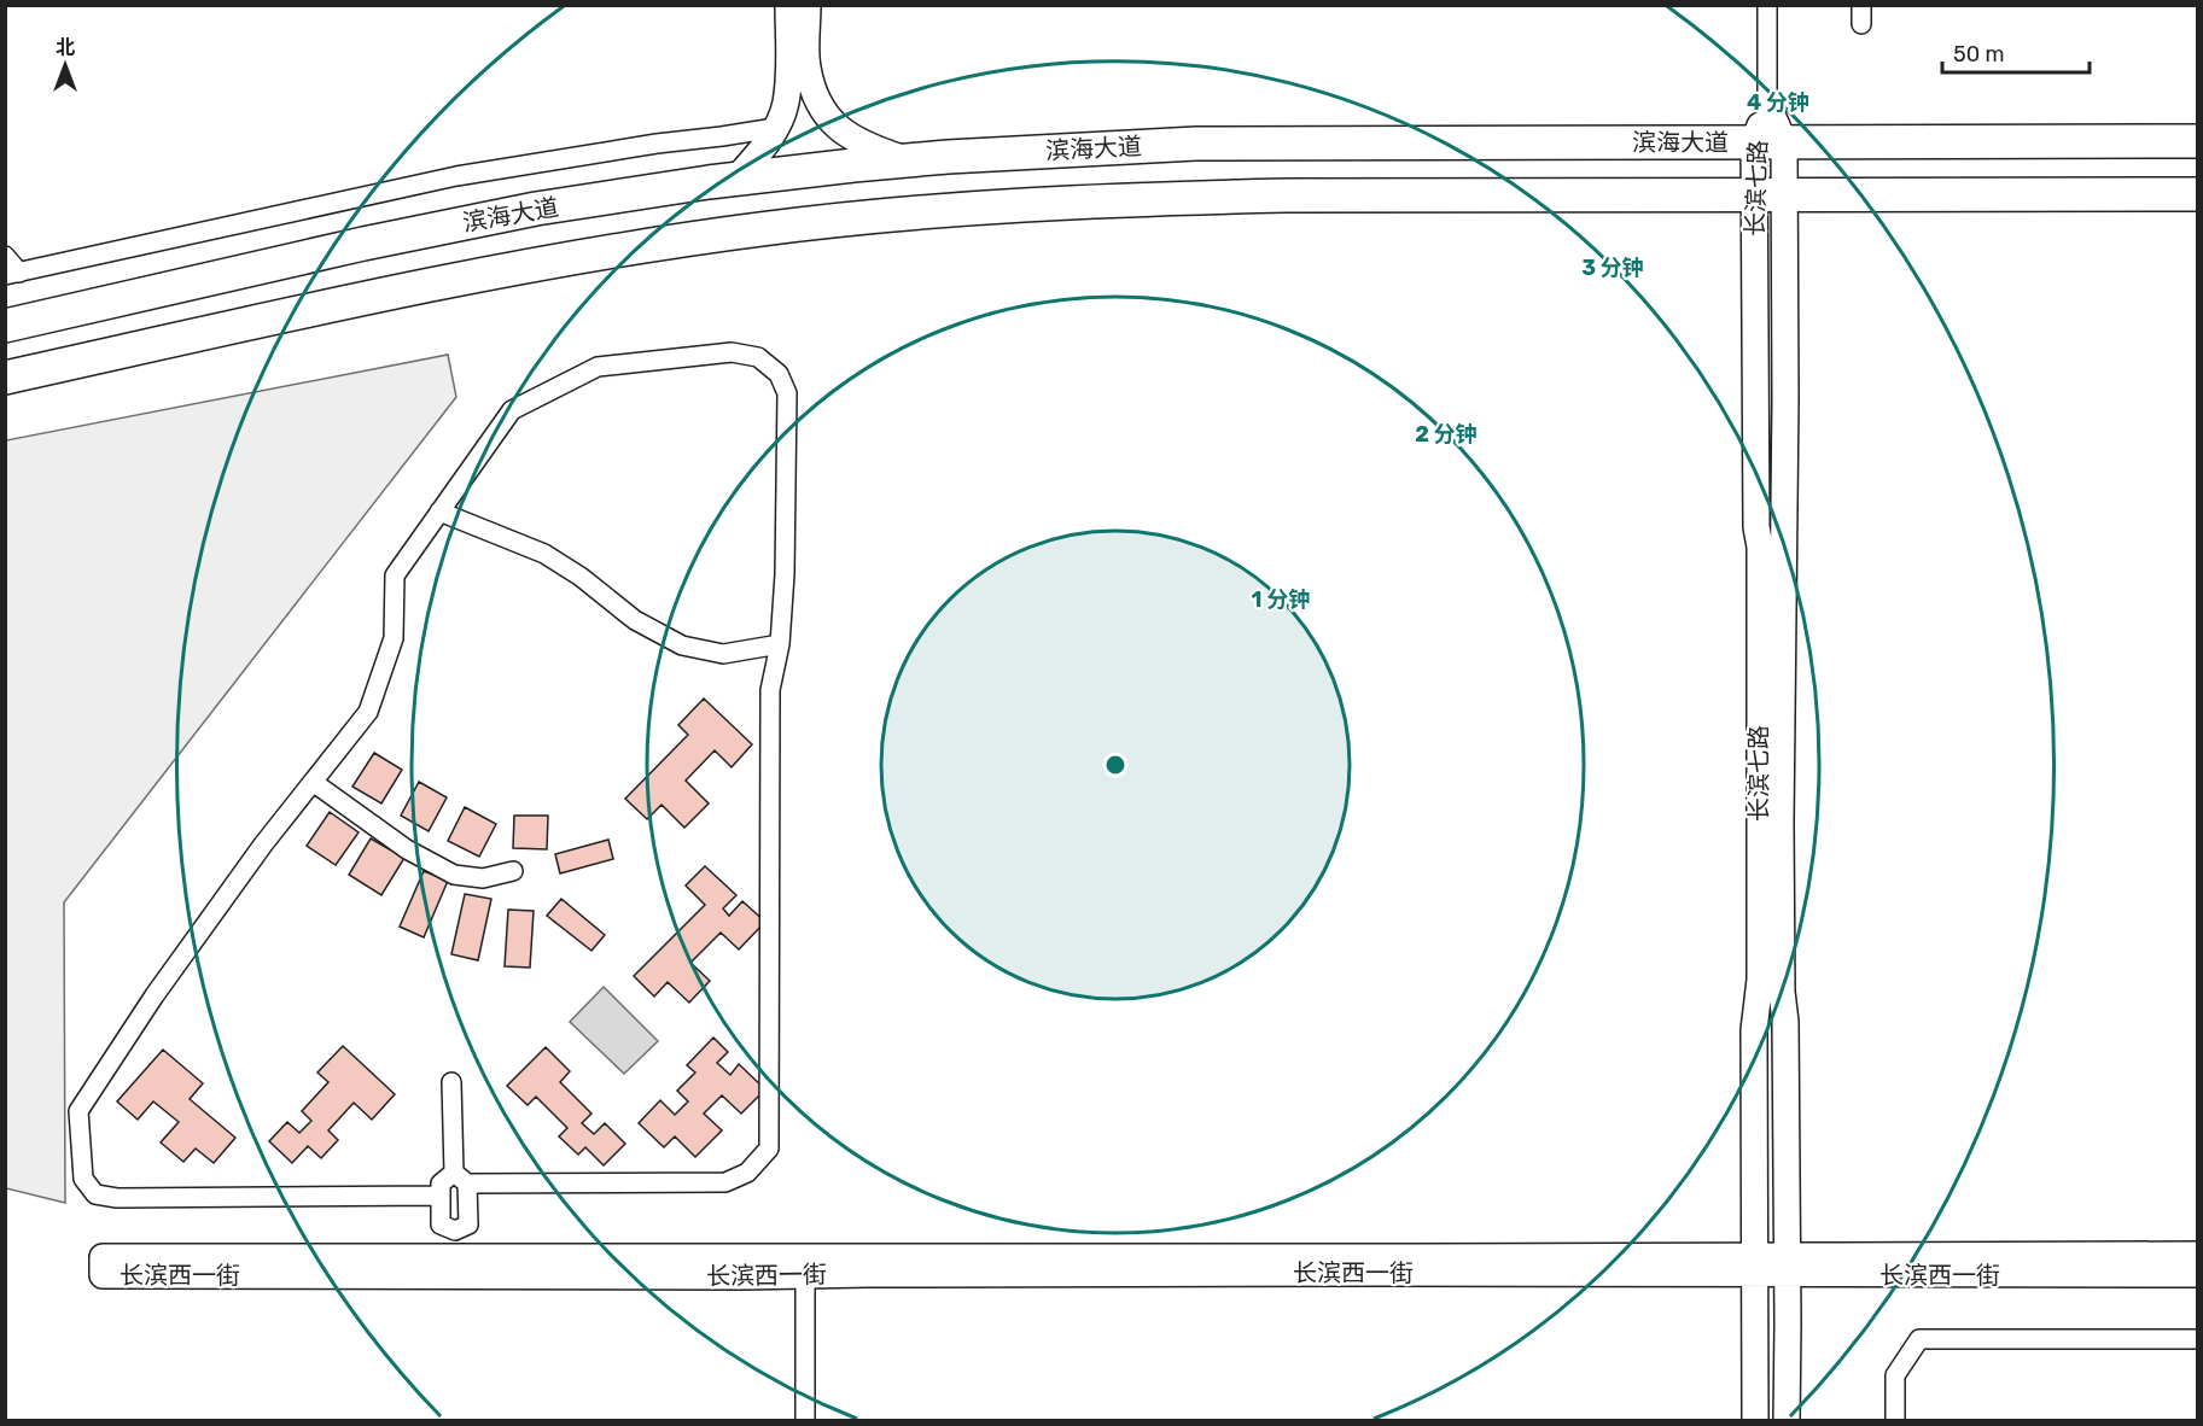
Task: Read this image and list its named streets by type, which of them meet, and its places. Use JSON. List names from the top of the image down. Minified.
{"streets":{"highway":["滨海大道"],"street":["长滨七路","长滨西一街"]},"crossings":[["滨海大道","长滨七路"],["长滨七路","长滨西一街"]],"scale_bar":"50 m","north":"top","rings":["4 分钟","3 分钟","2 分钟","1 分钟"]}
